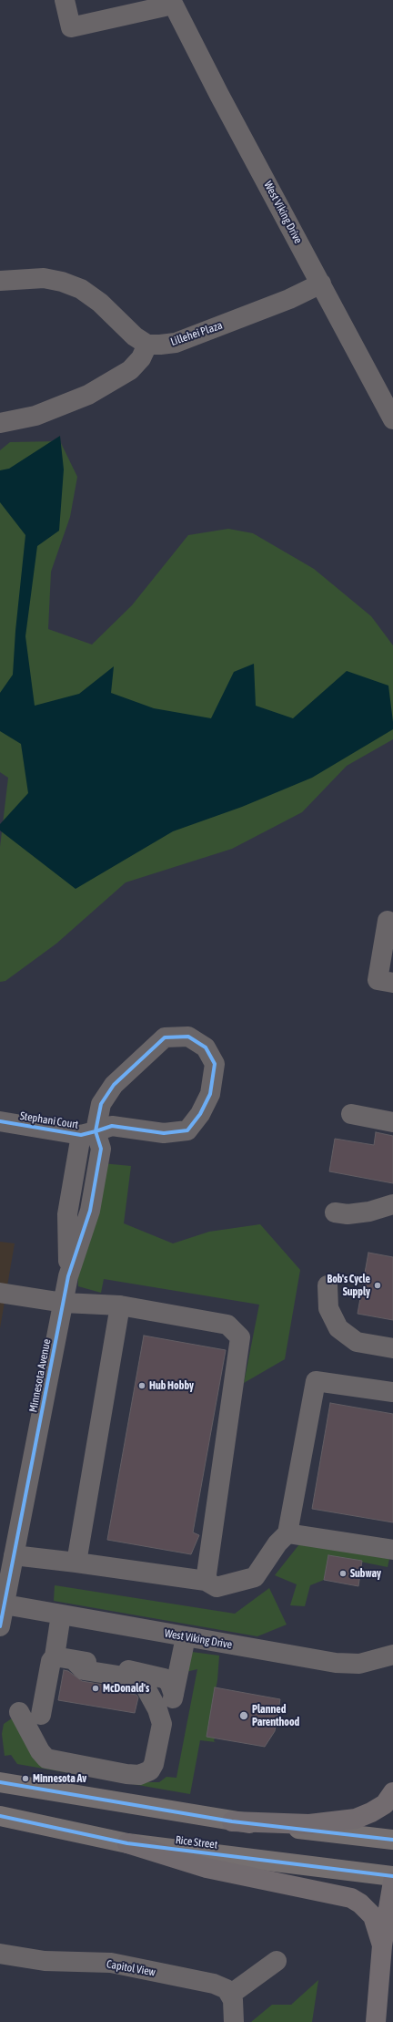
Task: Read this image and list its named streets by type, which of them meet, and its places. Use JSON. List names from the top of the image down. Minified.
{"streets":{"main road":["Rice Street"],"street":["West Viking Drive","Lillehei Plaza","Stephani Court","Minnesota Avenue","Capitol View"]},"crossings":[["West Viking Drive","Lillehei Plaza"],["West Viking Drive","Minnesota Avenue"],["Stephani Court","Minnesota Avenue"]],"places":["Bob's Cycle Supply","Hub Hobby","Subway","McDonald's","Planned Parenthood","Minnesota Av"]}
